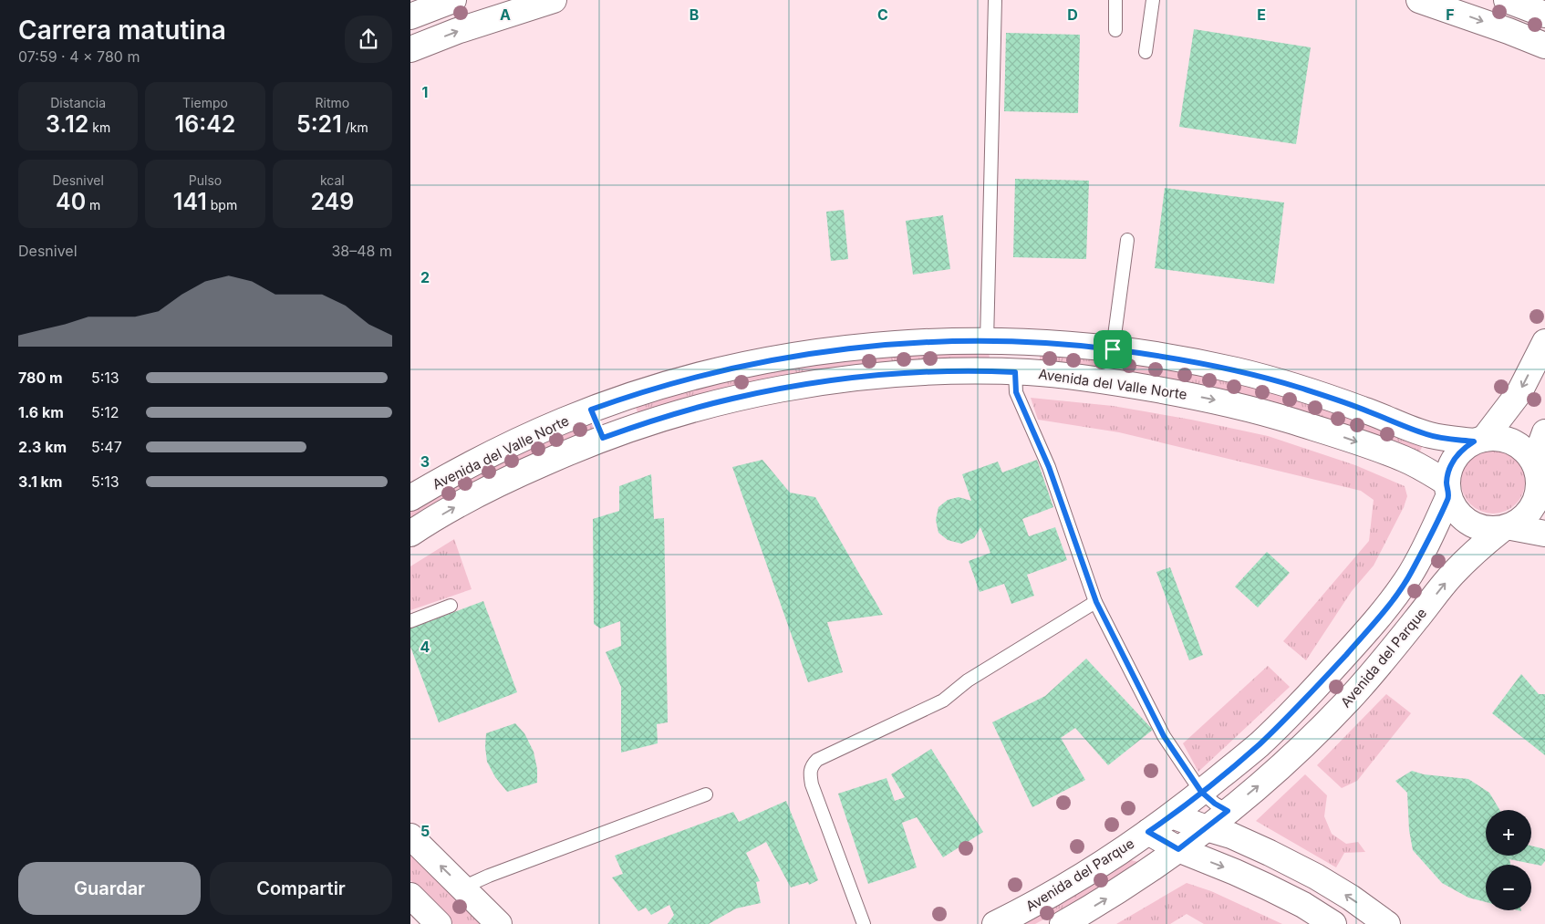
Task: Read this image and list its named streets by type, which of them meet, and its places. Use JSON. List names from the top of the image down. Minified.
{"streets":{"street":["Avenida del Valle Norte","Avenida del Parque"]},"crossings":[["Avenida del Valle Norte","Avenida del Parque"]],"page":{"heading":["Carrera matutina","07:59 · 4 × 780 m"],"stats":[["Distancia","3.12 km"],["Tiempo","16:42"],["Ritmo","5:21 /km"],["Desnivel","40 m"],["Pulso","141 bpm"],["kcal","249"]],"chart":["Desnivel","38–48 m"],"list":[{"name":"780 m","note":"5:13"},{"name":"1.6 km","note":"5:12"},{"name":"2.3 km","note":"5:47"},{"name":"3.1 km","note":"5:13"}],"map_buttons":["+","−"],"buttons":["Guardar","Compartir"]},"grid":{"columns":["A","B","C","D","E","F"],"rows":["1","2","3","4","5"]}}
